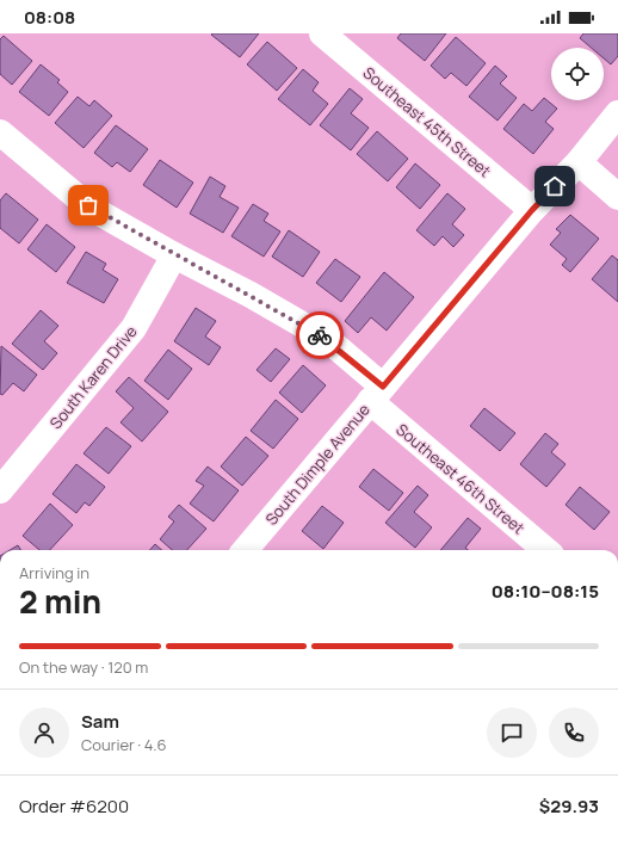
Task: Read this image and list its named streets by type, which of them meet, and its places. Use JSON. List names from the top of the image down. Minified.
{"streets":{"street":["Southeast 45th Street","South Karen Drive","South Dimple Avenue","Southeast 46th Street"]},"crossings":[["Southeast 45th Street","South Dimple Avenue"],["South Karen Drive","Southeast 46th Street"],["South Dimple Avenue","Southeast 46th Street"]],"page":{"status":"08:08","heading":["2 min","Arriving in","08:10–08:15"],"panel":["Sam","Courier · 4.6","Order #6200","$29.93"],"bar":"On the way · 120 m"}}
